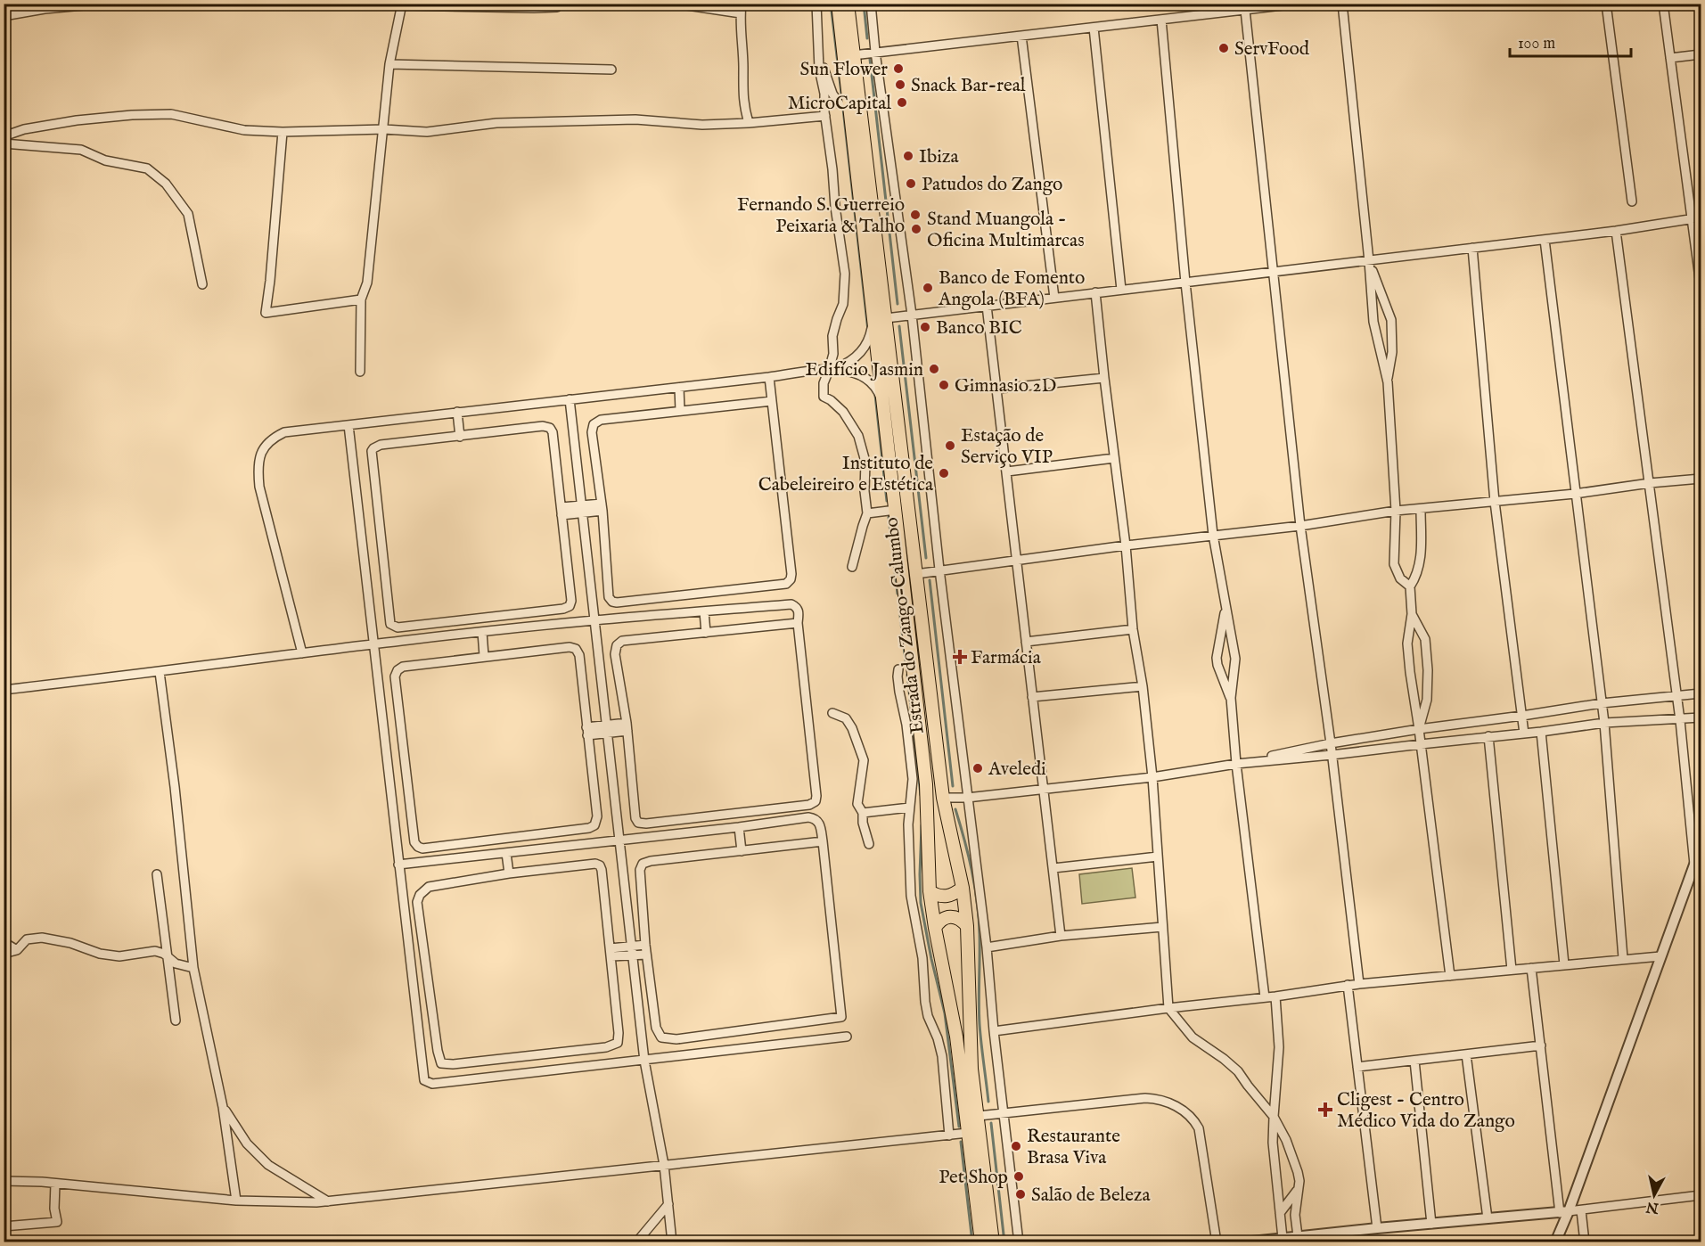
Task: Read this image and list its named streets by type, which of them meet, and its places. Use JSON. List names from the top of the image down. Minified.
{"streets":{"main road":["Estrada do Zango-Calumbo"]},"places":{"other":["ServFood","Sun Flower","Snack Bar-real","MicroCapital","Ibiza","Patudos do Zango","Fernando S. Guerreio Peixaria & Talho","Stand Muangola - Oficina Multimarcas","Banco de Fomento Angola (BFA)","Banco BIC","Edifício Jasmin","Gimnasio 2D","Estação de Serviço VIP","Instituto de Cabeleireiro e Estética","Aveledi","Restaurante Brasa Viva","Pet Shop","Salão de Beleza"],"health":["Farmácia","Cligest - Centro Médico Vida do Zango"]},"scale_bar":"100 m","north":"bottom"}
